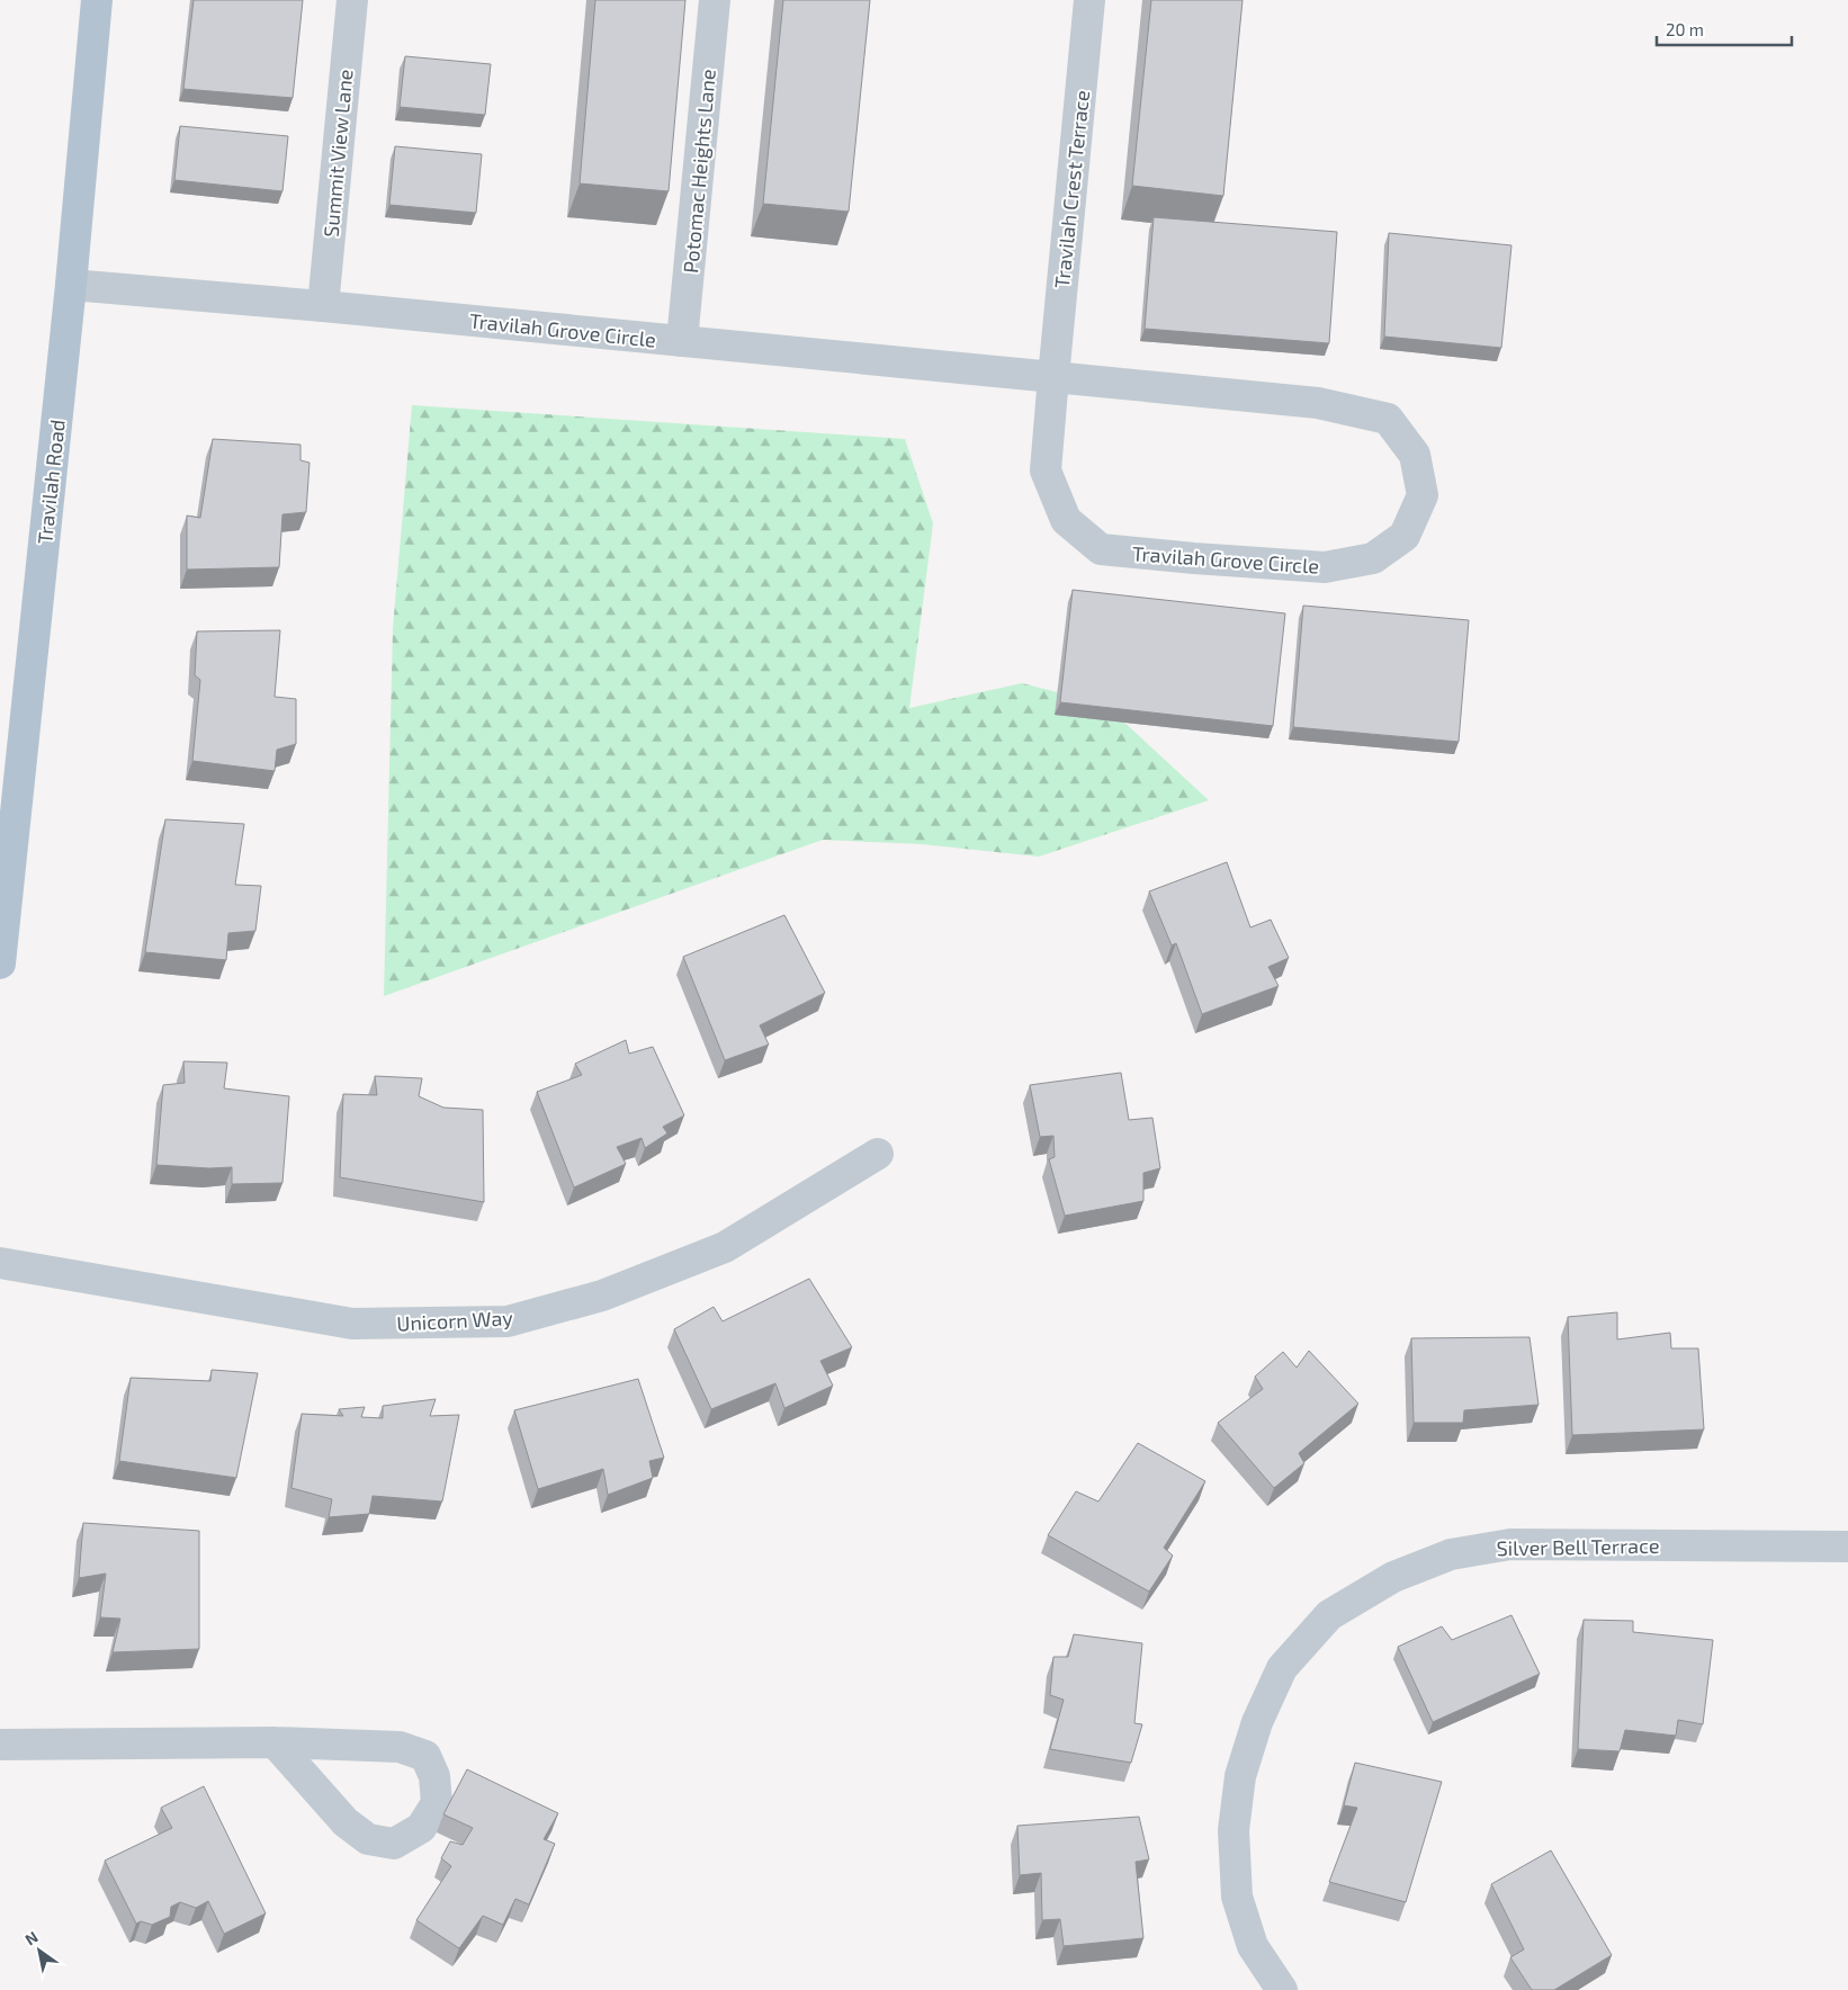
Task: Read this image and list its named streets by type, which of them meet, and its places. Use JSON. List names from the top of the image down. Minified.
{"streets":{"main road":["Travilah Road"],"street":["Summit View Lane","Potomac Heights Lane","Travilah Crest Terrace","Travilah Grove Circle","Unicorn Way","Silver Bell Terrace"]},"crossings":[["Summit View Lane","Travilah Grove Circle"],["Potomac Heights Lane","Travilah Grove Circle"],["Travilah Crest Terrace","Travilah Grove Circle"],["Travilah Grove Circle","Travilah Road"]],"scale_bar":"20 m","north":"top left"}
